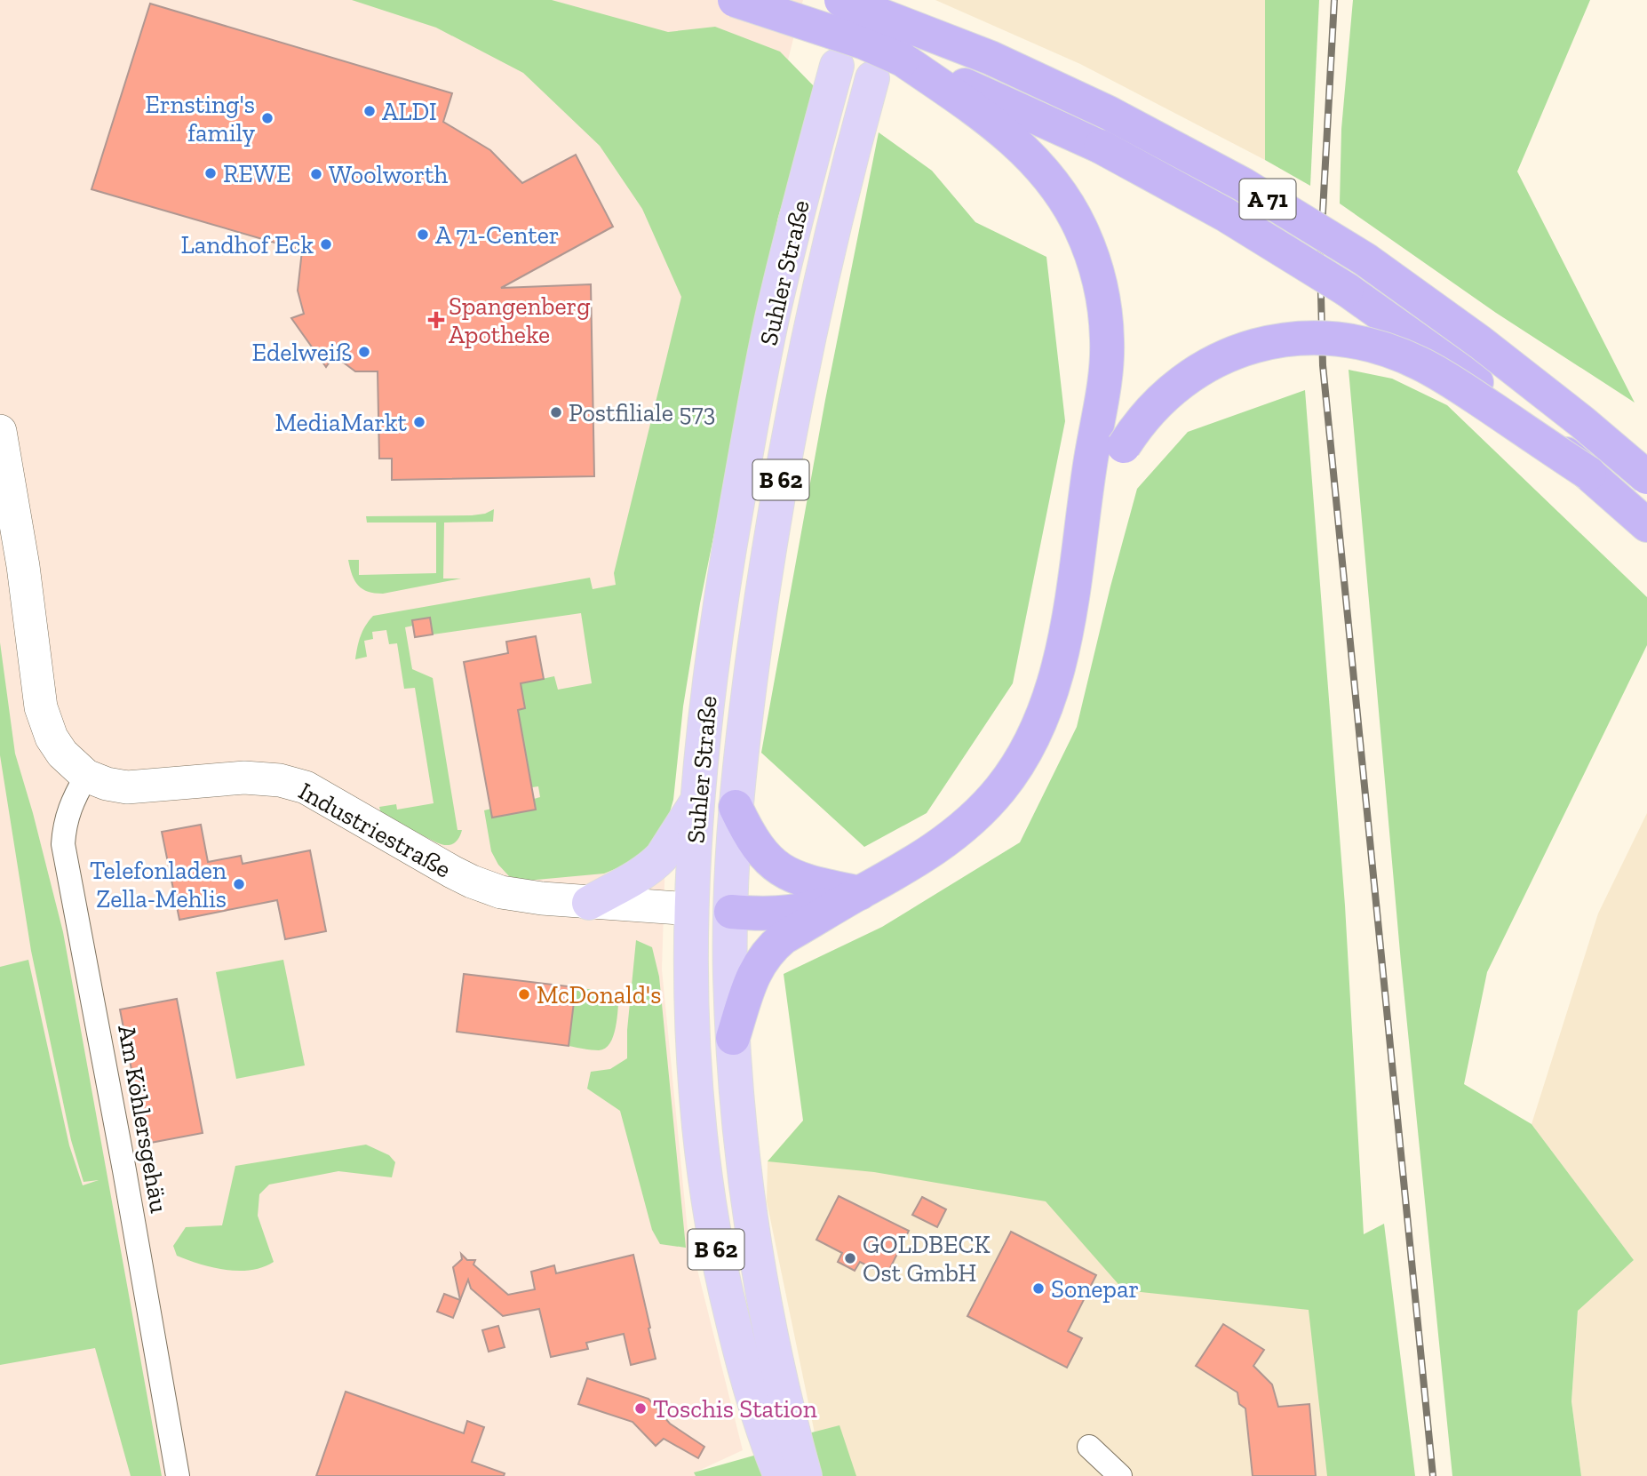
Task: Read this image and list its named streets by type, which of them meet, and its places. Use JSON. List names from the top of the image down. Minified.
{"streets":{"highway":["A 71"],"main road":["Suhler Straße","B 62"],"street":["Industriestraße","Am Köhlersgehäu"]},"crossings":[["Suhler Straße","Industriestraße"],["Industriestraße","Am Köhlersgehäu"]],"places":{"other":["ALDI","Ernsting's family","REWE","Woolworth","A 71-Center","Landhof Eck","Edelweiß","Postfiliale 573","MediaMarkt","Telefonladen Zella-Mehlis","McDonald's","GOLDBECK Ost GmbH","Sonepar","Toschis Station"],"health":["Spangenberg Apotheke"]}}
